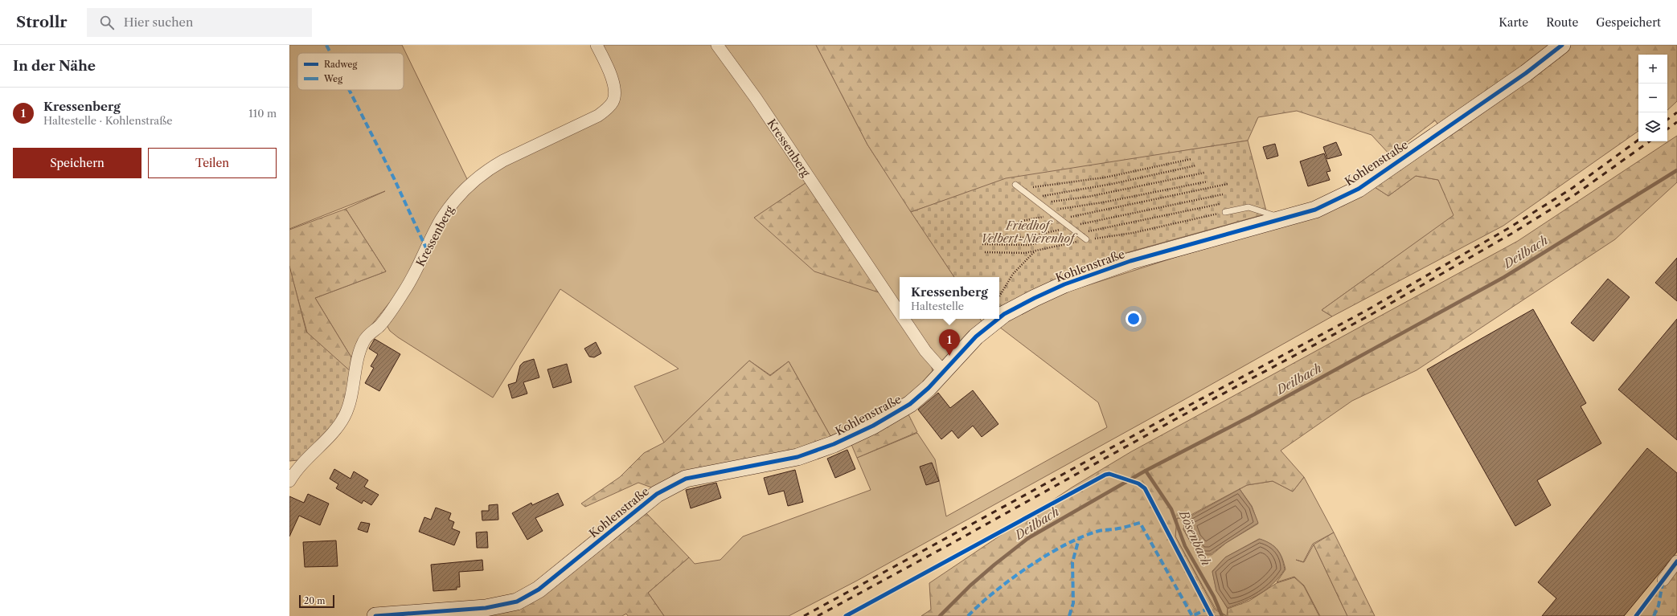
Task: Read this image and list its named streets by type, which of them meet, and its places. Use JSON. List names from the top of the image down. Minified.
{"streets":{"main road":["Kohlenstraße"],"street":["Kressenberg"]},"crossings":[["Kressenberg","Kohlenstraße"]],"water":["Deilbach","Bösenbach"],"parks":["Friedhof Velbert-Nierenhof"],"legend":["Radweg","Weg"],"scale_bar":"20 m","page":{"header":"Strollr","search":"Hier suchen","nav":["Karte","Route","Gespeichert"],"heading":"In der Nähe","map_buttons":["+","−"],"list":[{"mark":"1","name":"Kressenberg","note":"Haltestelle · Kohlenstraße","value":"110 m"}],"buttons":["Speichern","Teilen"],"popup":["Kressenberg","Haltestelle"],"pins":"1","scale":"20 m"}}
